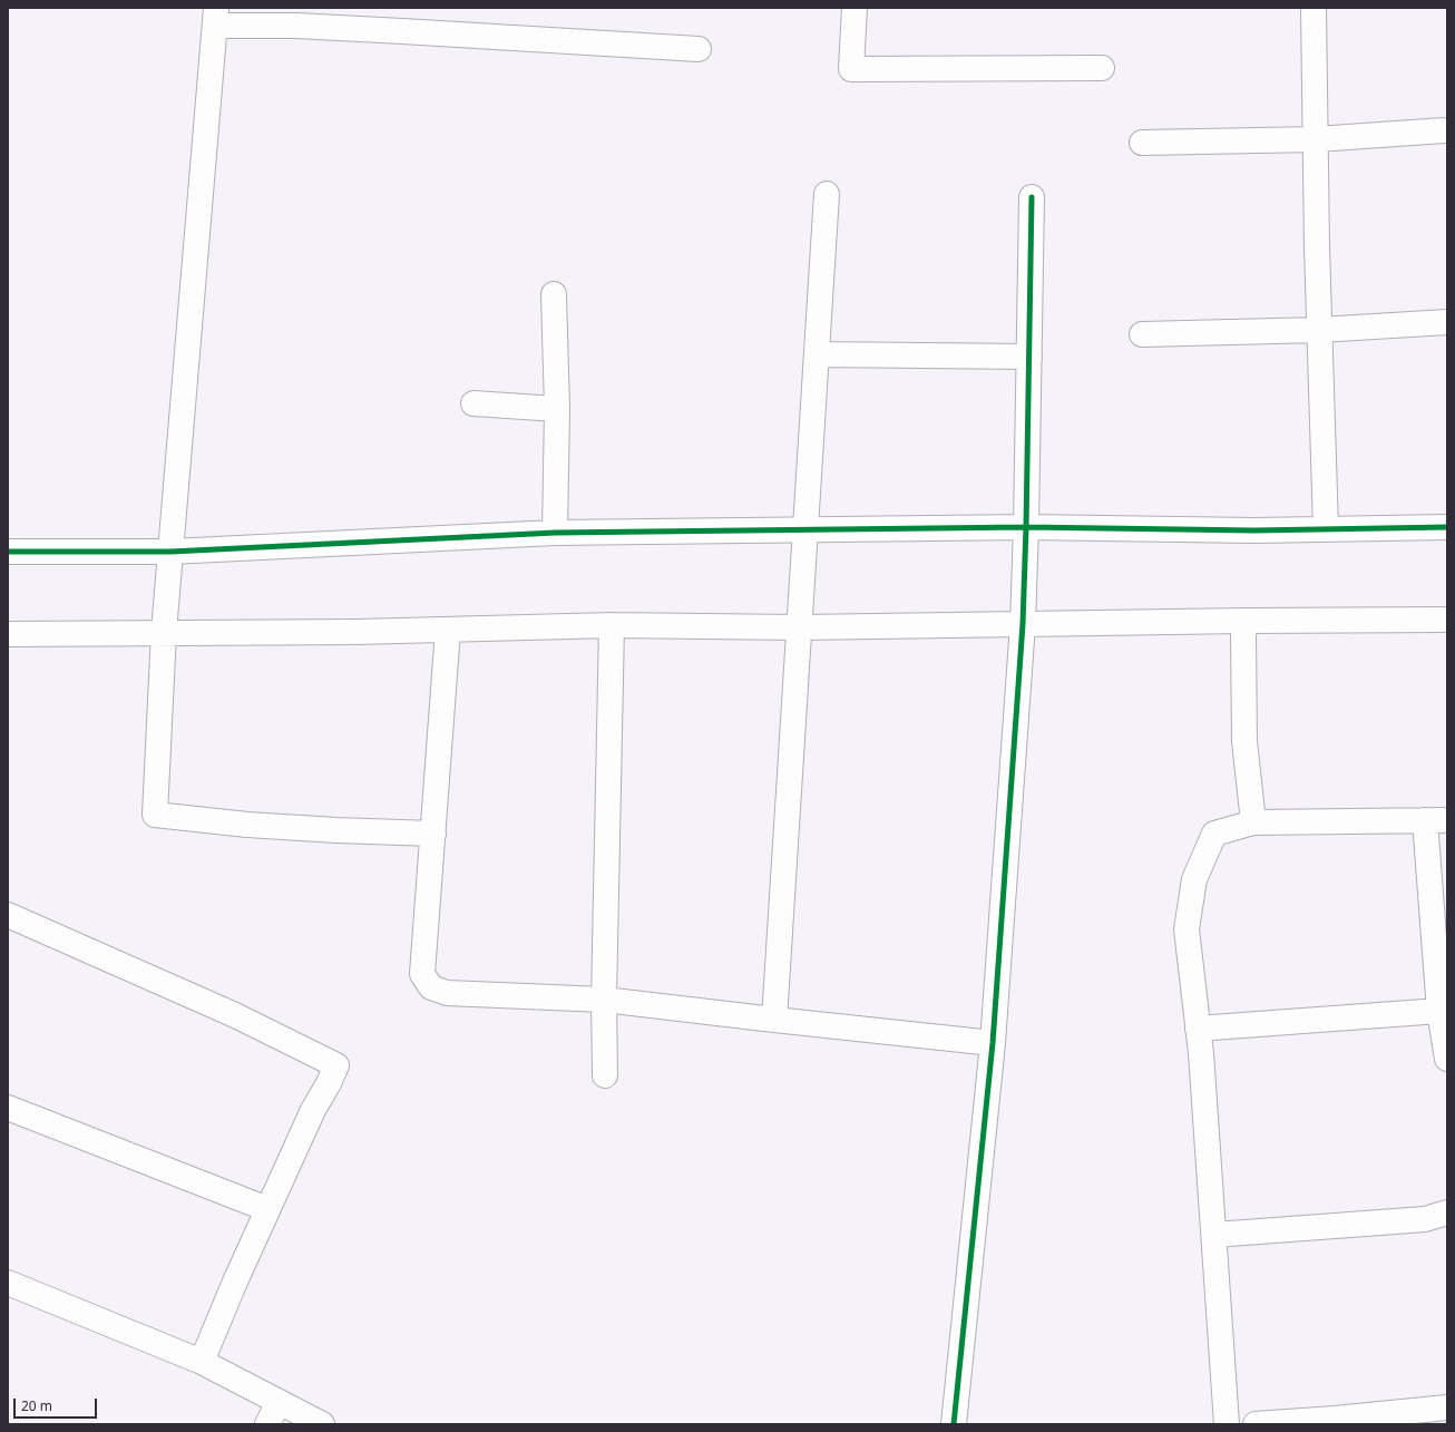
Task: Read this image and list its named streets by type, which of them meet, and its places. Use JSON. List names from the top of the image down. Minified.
{"scale_bar":"20 m"}
